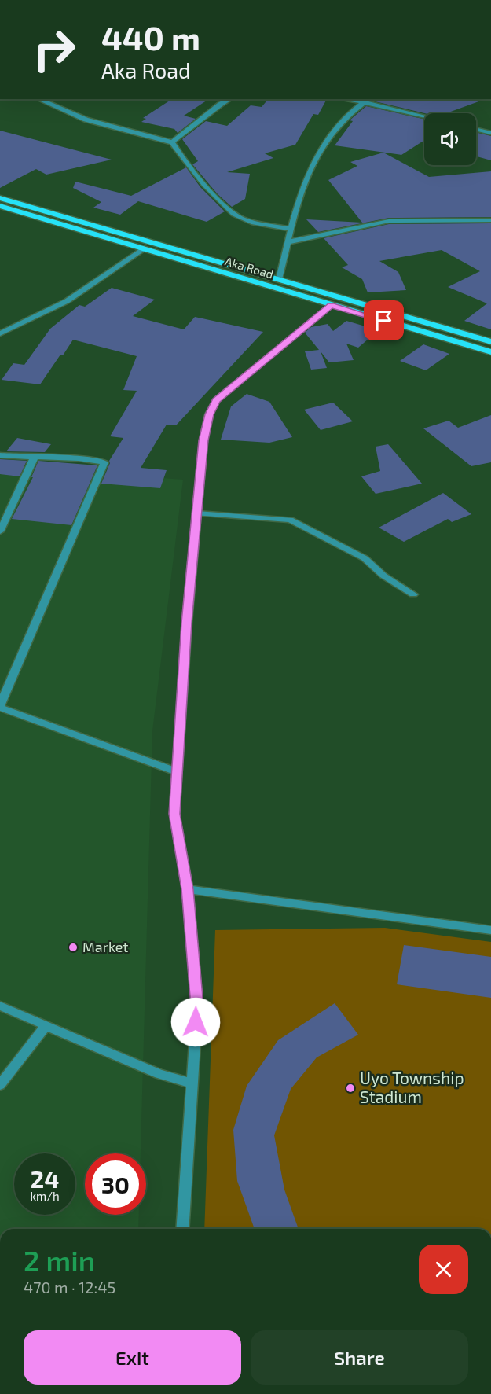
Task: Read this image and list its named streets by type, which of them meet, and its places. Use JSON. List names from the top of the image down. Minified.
{"streets":{"main road":["Aka Road"]},"places":["Market","Uyo Township Stadium"],"page":{"turn":["440 m","Aka Road"],"speed":"24 km/h","limit":"30","heading":["2 min","470 m · 12:45"],"buttons":["Exit","Share"]}}
